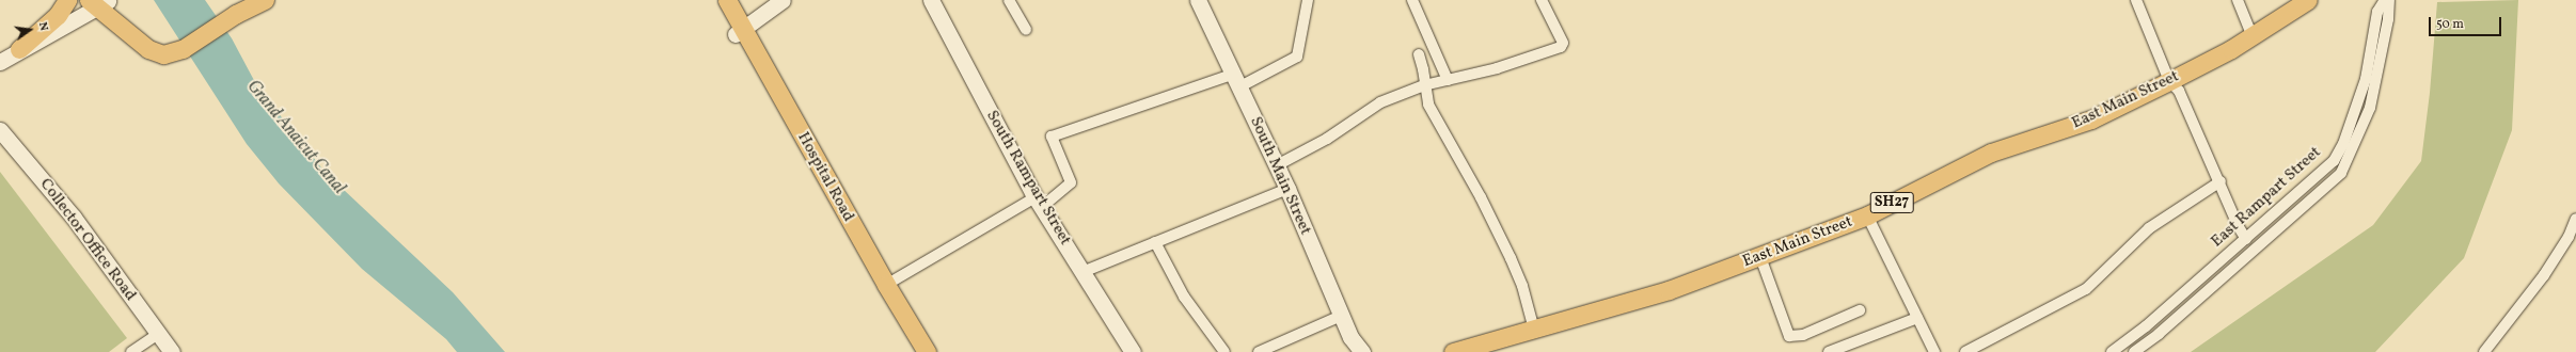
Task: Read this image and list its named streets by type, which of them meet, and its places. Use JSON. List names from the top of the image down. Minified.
{"streets":{"main road":["East Main Street","Hospital Road","SH27"],"street":["South Main Street","South Rampart Street","East Rampart Street","Collector Office Road"]},"water":["Grand Anaicut Canal"],"scale_bar":"50 m","north":"right"}
